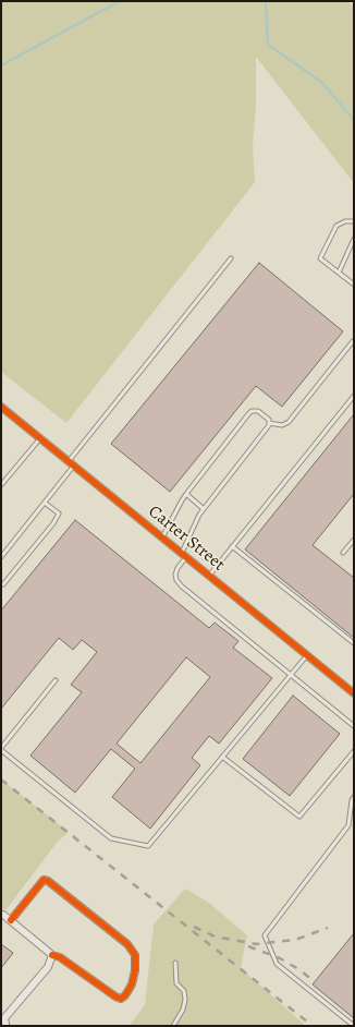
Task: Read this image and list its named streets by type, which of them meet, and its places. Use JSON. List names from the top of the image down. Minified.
{"streets":{"street":["Carter Street"]}}
